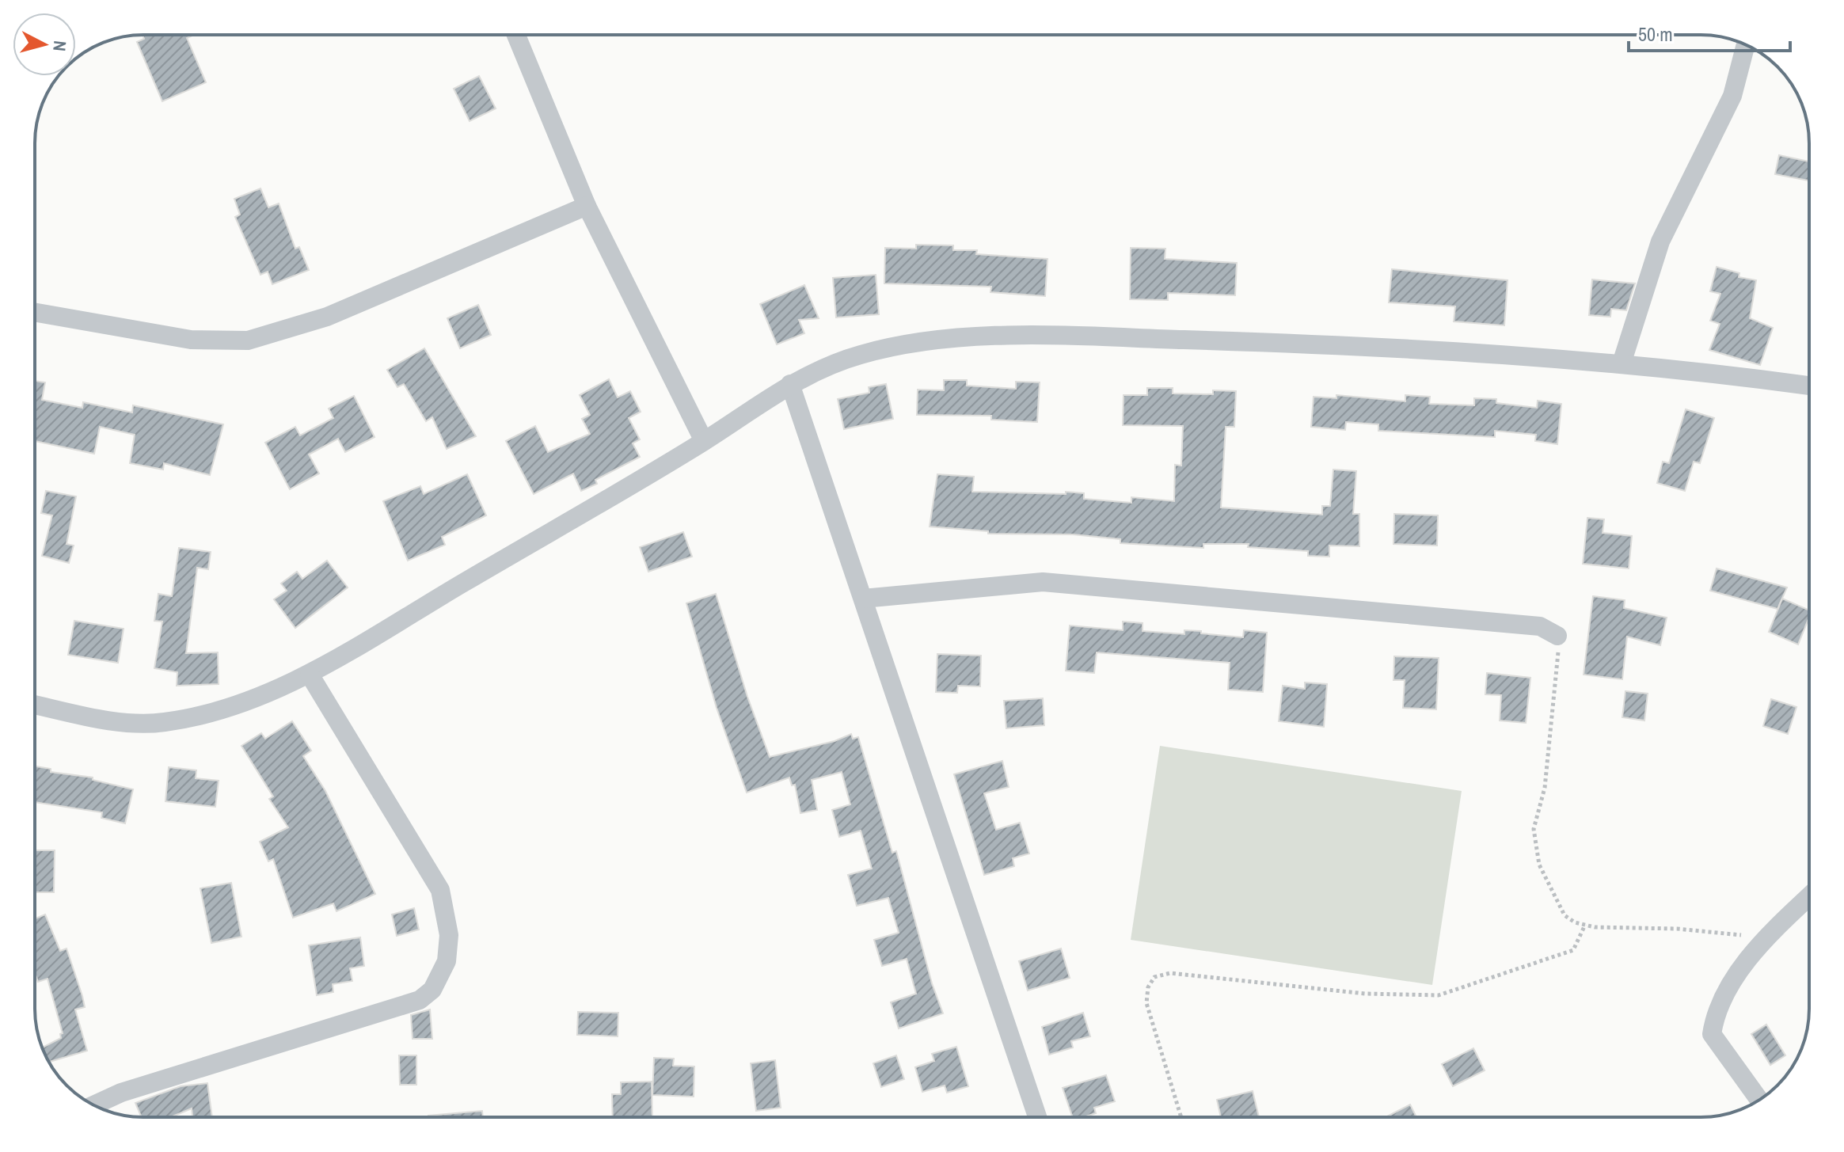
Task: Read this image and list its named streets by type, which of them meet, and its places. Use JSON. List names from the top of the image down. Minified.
{"scale_bar":"50 m","north":"right"}
